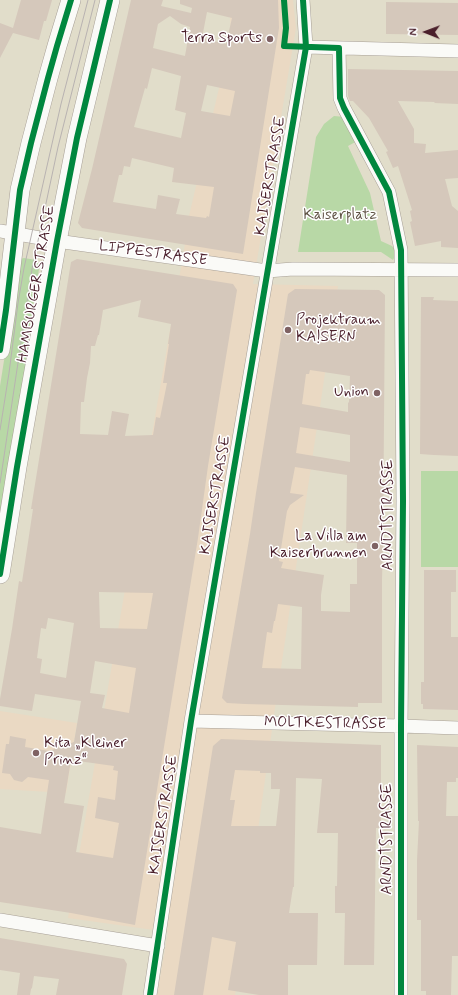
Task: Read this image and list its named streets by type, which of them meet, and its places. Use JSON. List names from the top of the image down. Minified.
{"streets":{"main road":["HAMBURGER STRASSE"],"street":["KAISERSTRASSE","LIPPESTRASSE","ARNDTSTRASSE","MOLTKESTRASSE"]},"crossings":[["KAISERSTRASSE","LIPPESTRASSE"],["KAISERSTRASSE","MOLTKESTRASSE"],["LIPPESTRASSE","HAMBURGER STRASSE"],["LIPPESTRASSE","ARNDTSTRASSE"],["ARNDTSTRASSE","MOLTKESTRASSE"]],"parks":["Kaiserplatz"],"places":["Terra Sports","Projektraum KA!SERN","Union","La Villa am Kaiserbrunnen","Kita „Kleiner Prinz“"],"north":"left"}
